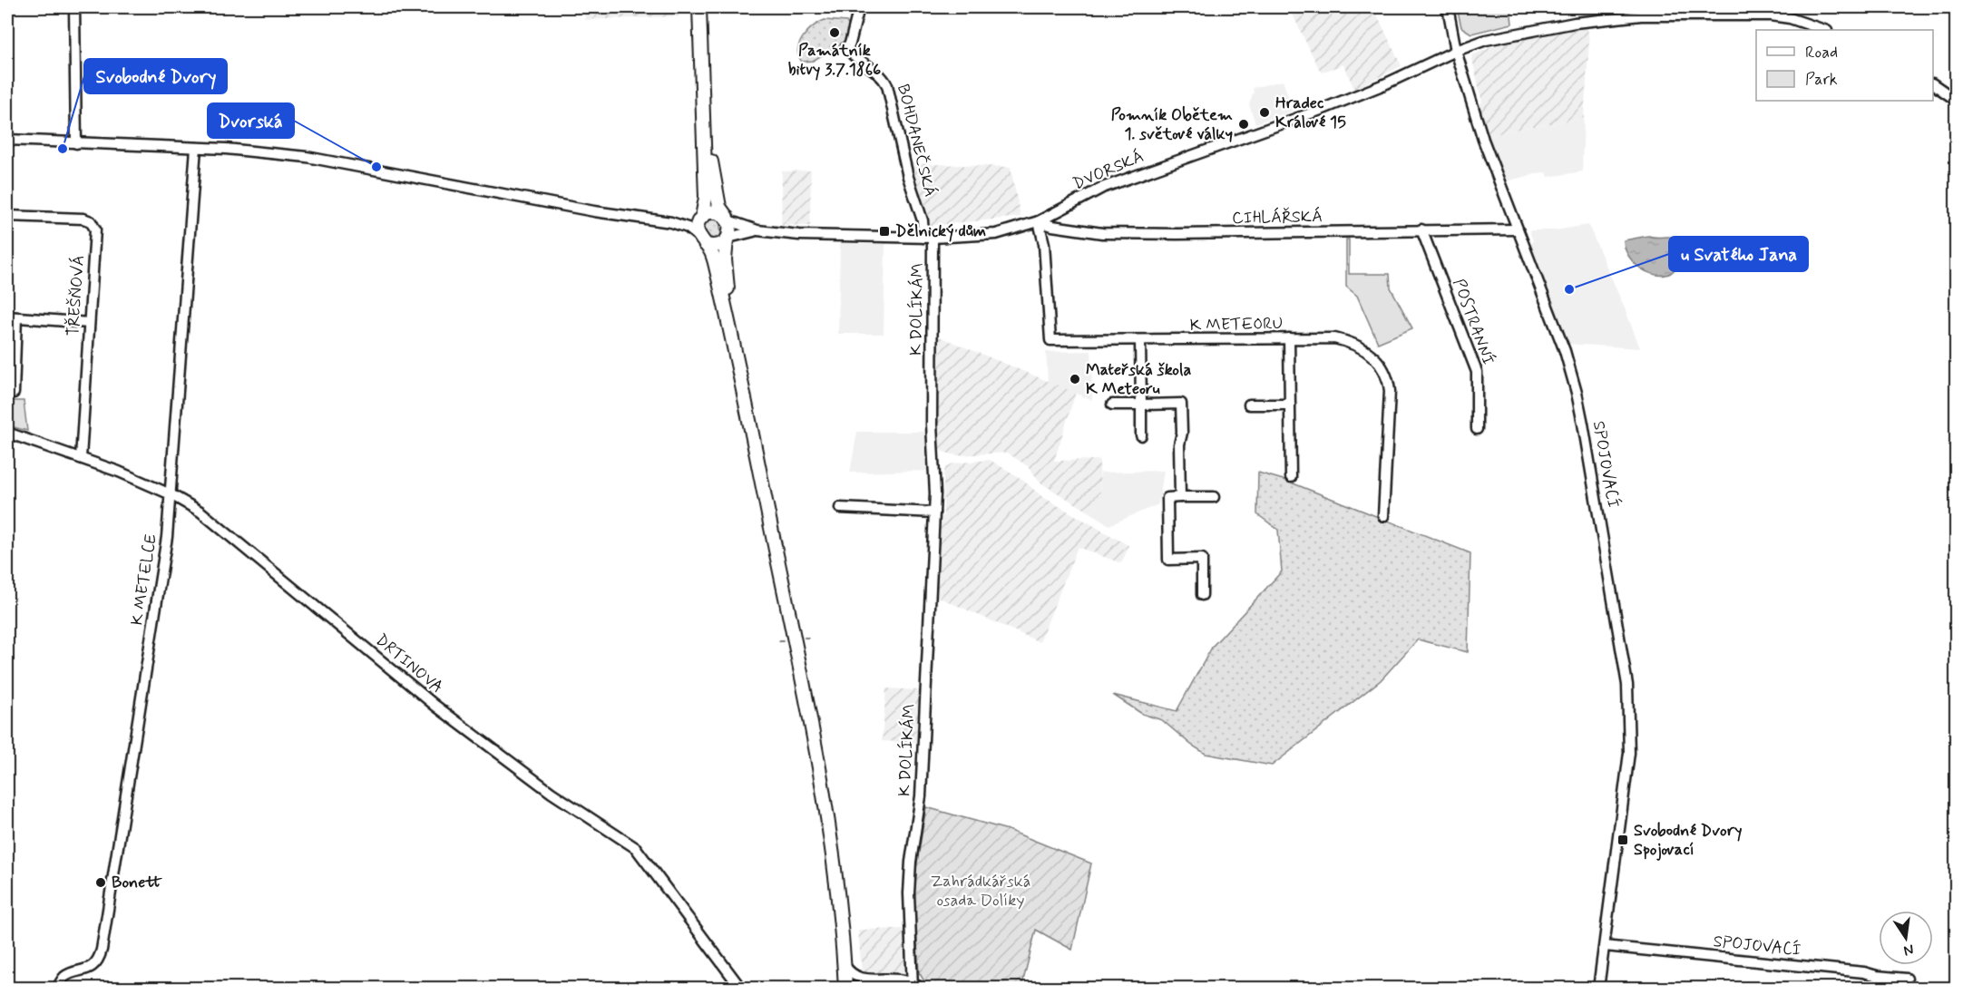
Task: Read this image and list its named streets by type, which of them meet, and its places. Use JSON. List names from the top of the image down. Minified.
{"streets":{"main road":["DVORSKÁ"],"street":["BOHDANEČSKÁ","CIHLÁŘSKÁ","TŘEŠŇOVÁ","K DOLÍKÁM","POSTRANNÍ","K METEORU","SPOJOVACÍ","K METELCE","DRTINOVA"]},"crossings":[["BOHDANEČSKÁ","DVORSKÁ"],["BOHDANEČSKÁ","K DOLÍKÁM"],["DVORSKÁ","CIHLÁŘSKÁ"],["DVORSKÁ","K DOLÍKÁM"],["DVORSKÁ","K METEORU"],["DVORSKÁ","SPOJOVACÍ"],["DVORSKÁ","K METELCE"],["CIHLÁŘSKÁ","POSTRANNÍ"],["CIHLÁŘSKÁ","K METEORU"],["CIHLÁŘSKÁ","SPOJOVACÍ"],["TŘEŠŇOVÁ","DRTINOVA"],["K METELCE","DRTINOVA"]],"parks":["Zahrádkářská osada Dolíky"],"places":{"other":["Památník bitvy 3.7.1866","Hradec Králové 15","Pomník Obětem 1. světové války","Svobodné Dvory","Dvorská","u Svatého Jana","Mateřská škola K Meteoru","Bonett"],"transit":["Dělnický dům","Svobodné Dvory Spojovací"]},"legend":["Road","Park"],"north":"bottom"}
